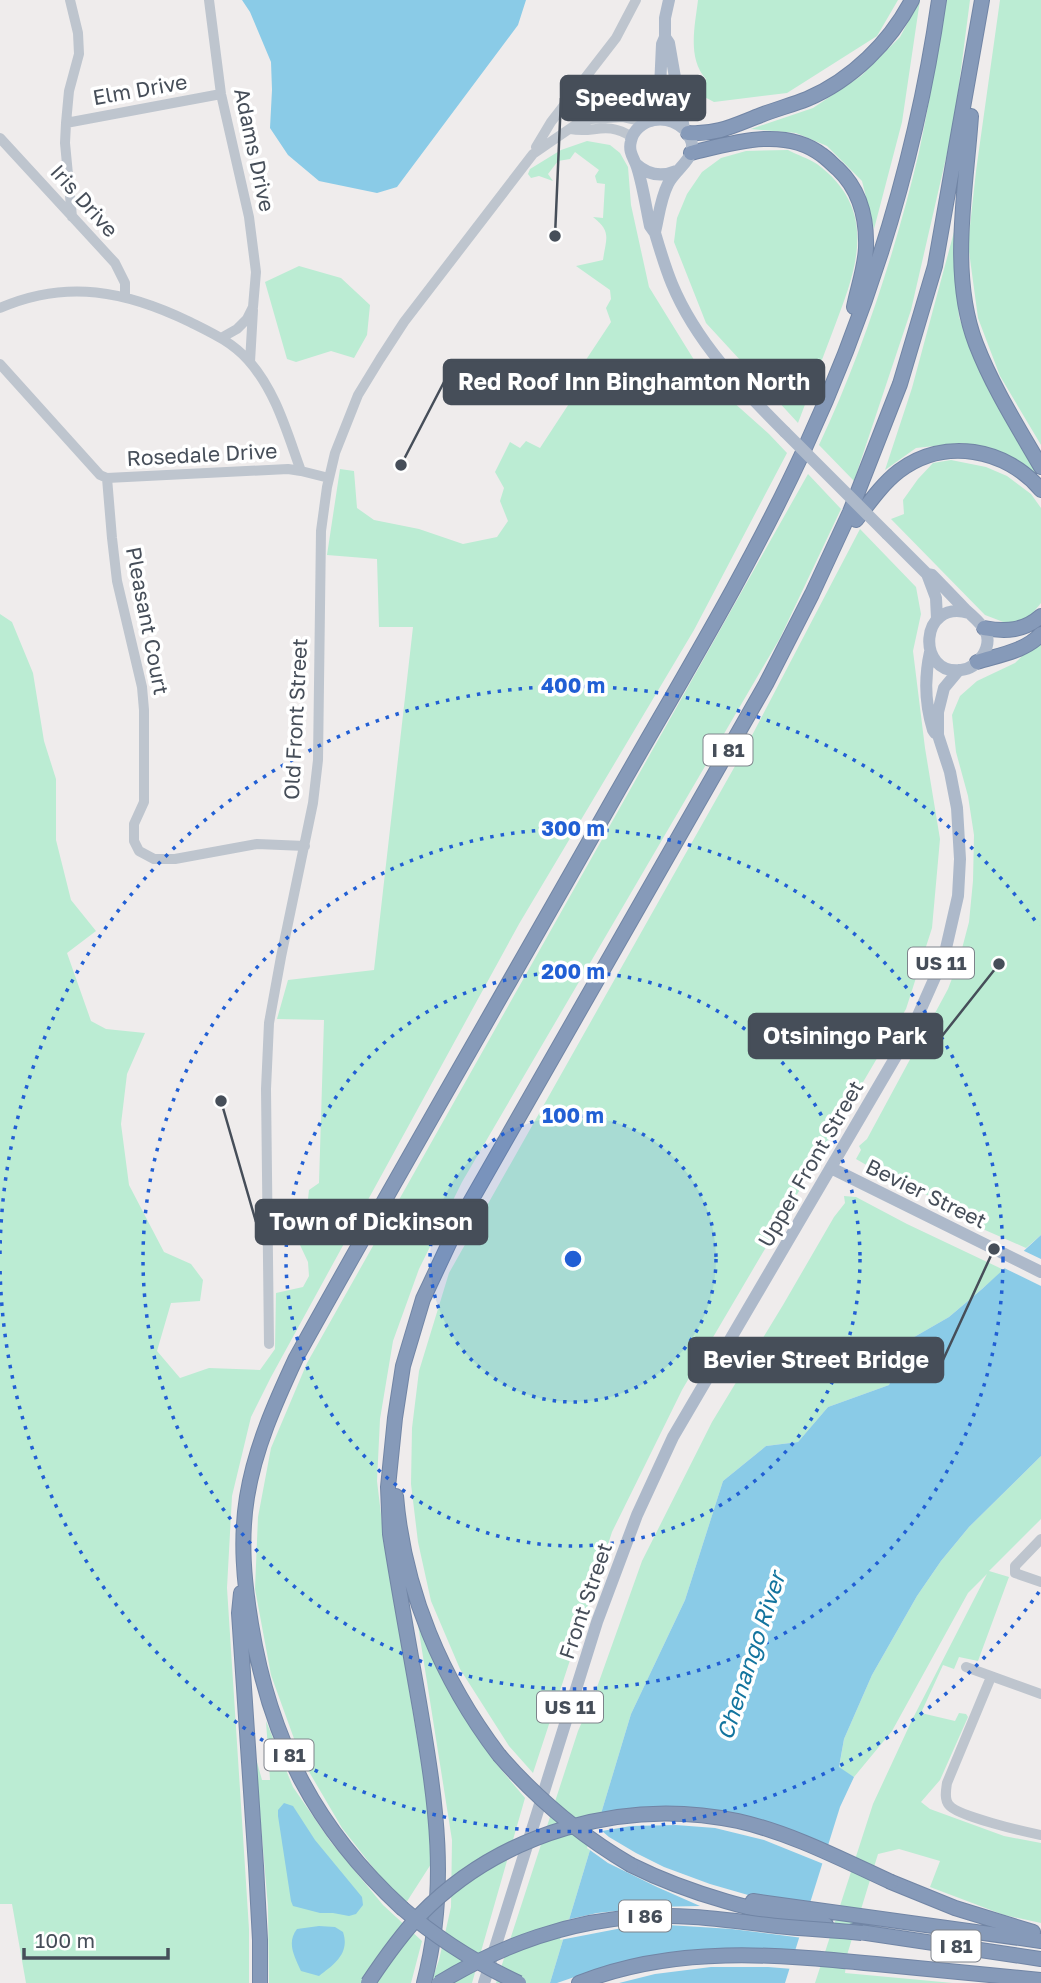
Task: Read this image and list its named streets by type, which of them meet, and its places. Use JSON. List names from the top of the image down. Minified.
{"streets":{"highway":["I 81","I 86"],"main road":["US 11","Upper Front Street","Bevier Street","Front Street"],"street":["Elm Drive","Adams Drive","Iris Drive","Rosedale Drive","Pleasant Court","Old Front Street"]},"crossings":[["Elm Drive","Adams Drive"],["Rosedale Drive","Pleasant Court"],["Rosedale Drive","Old Front Street"],["Pleasant Court","Old Front Street"],["Old Front Street","Upper Front Street"],["I 81","I 86"],["Upper Front Street","Bevier Street"],["Upper Front Street","Front Street"]],"water":["Chenango River"],"places":["Speedway","Red Roof Inn Binghamton North","Otsiningo Park","Town of Dickinson","Bevier Street Bridge"],"scale_bar":"100 m","rings":["400 m","300 m","200 m","100 m"]}
